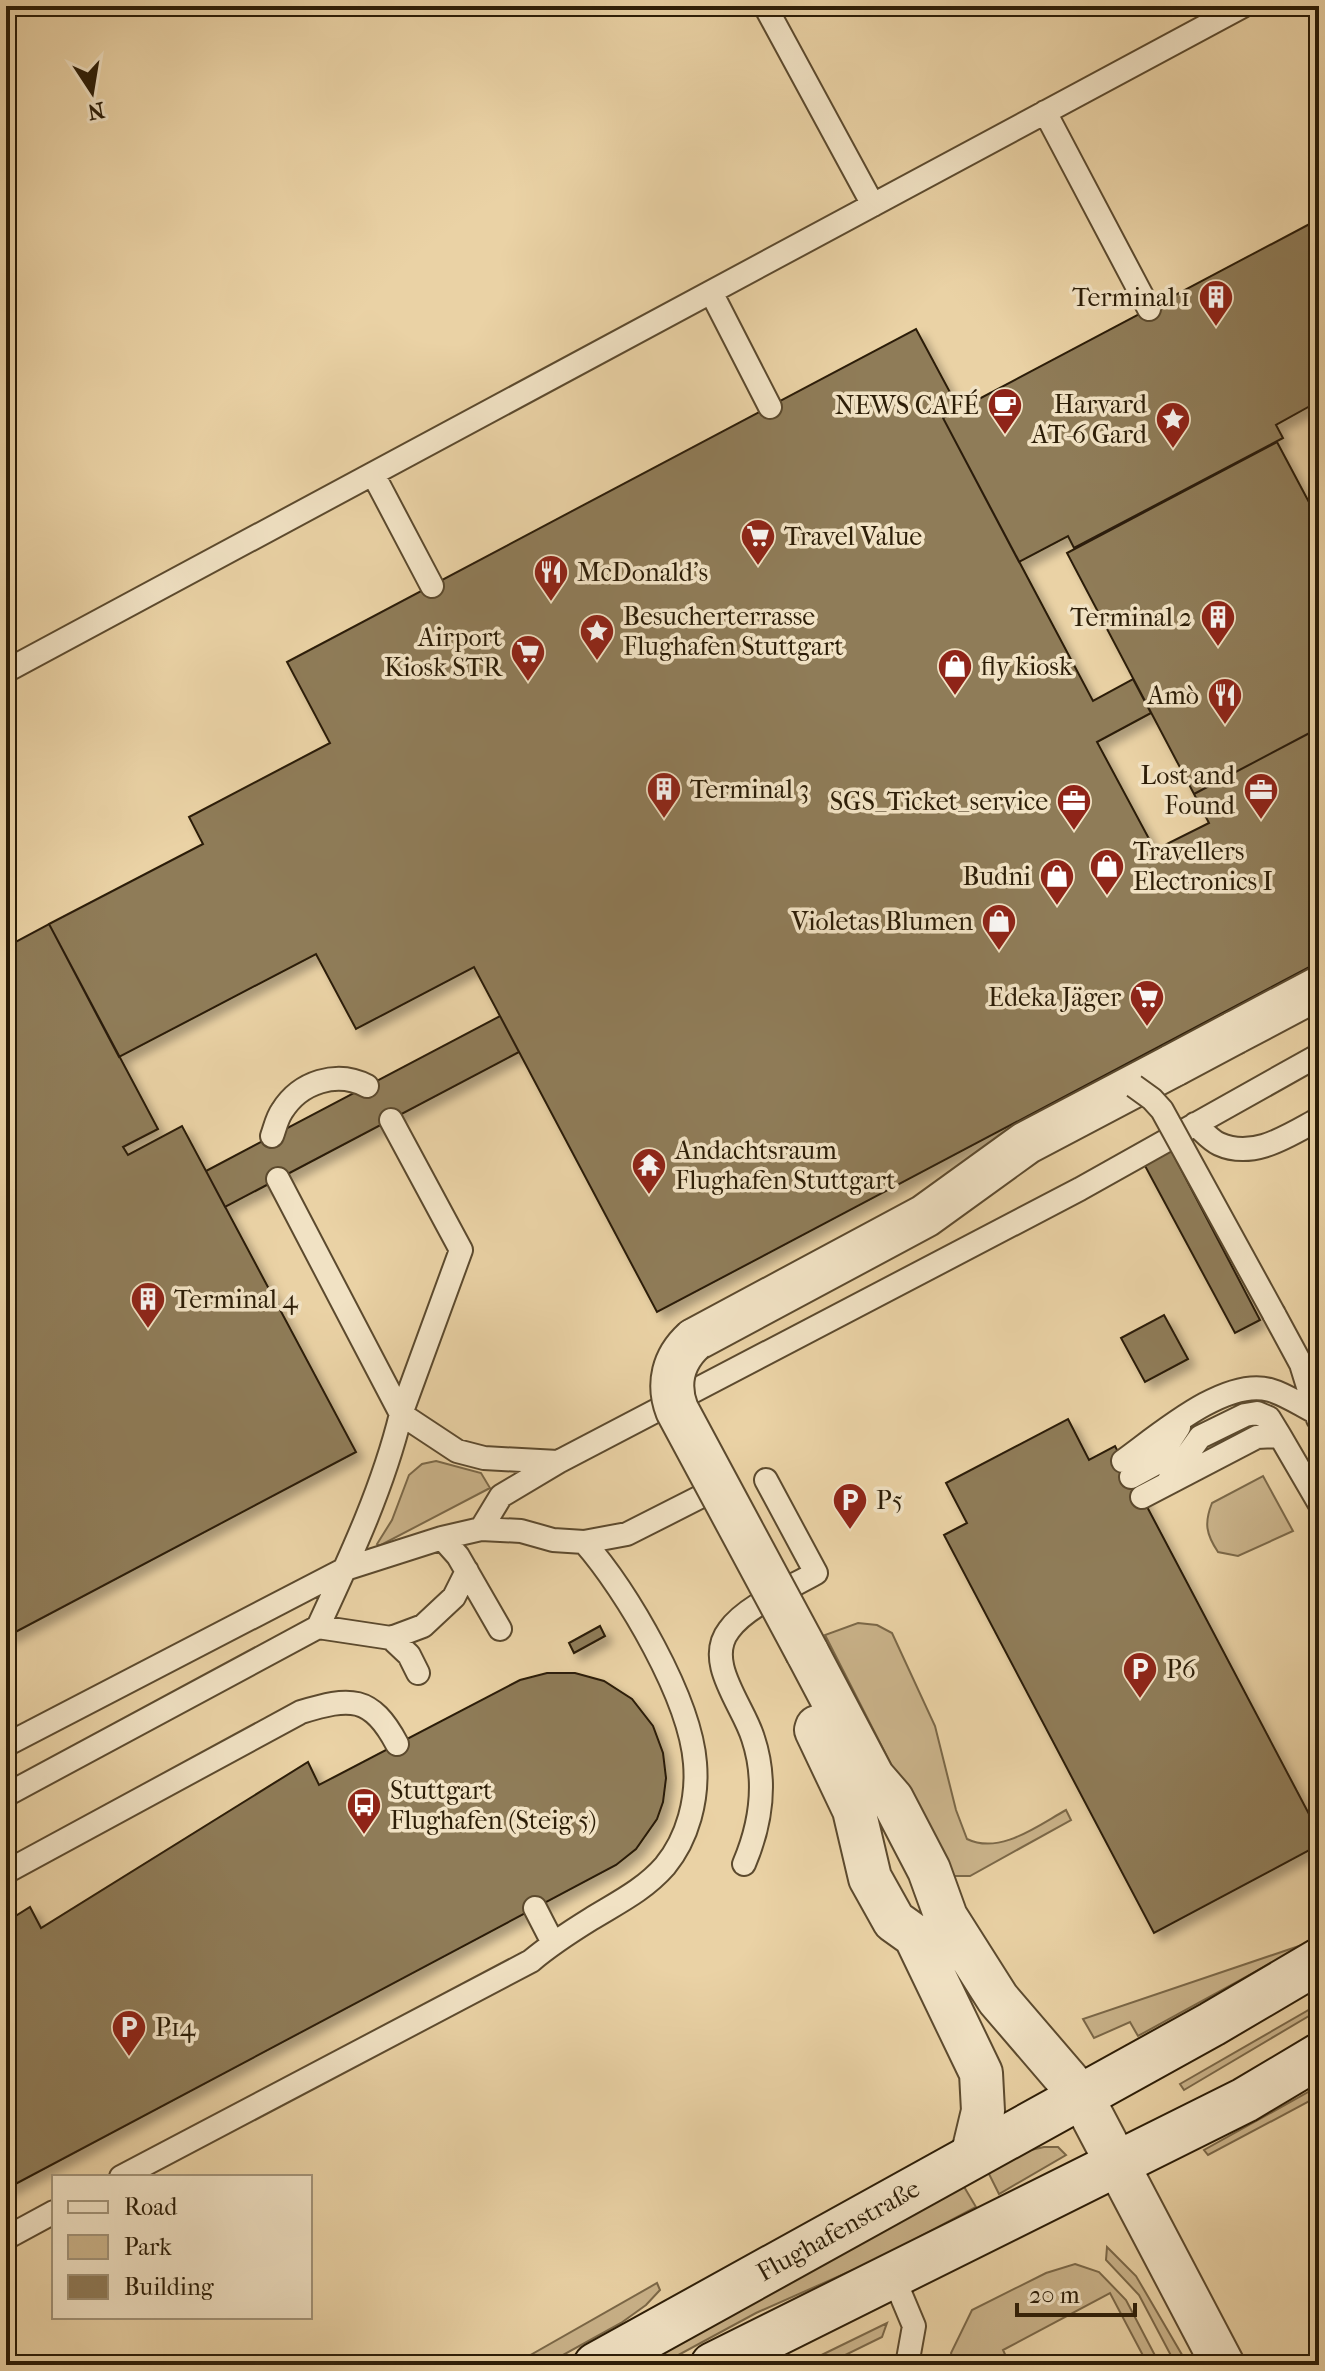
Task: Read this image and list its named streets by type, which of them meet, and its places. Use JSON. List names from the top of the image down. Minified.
{"streets":{"main road":["Flughafenstraße"]},"places":{"building":["Terminal 1","Terminal 2","Terminal 3","Terminal 4"],"cafe":["NEWS CAFÉ"],"place":["Harvard AT-6 Gard","Besucherterrasse Flughafen Stuttgart"],"supermarket":["Travel Value","Airport Kiosk STR","Edeka Jäger"],"restaurant":["McDonald's","Amò"],"shop":["fly kiosk","Travellers Electronics I","Budni","Violetas Blumen"],"office":["Lost and Found","SGS_Ticket_service"],"temple":["Andachtsraum Flughafen Stuttgart"],"parking":["P5","P6","P14"],"bus stop":["Stuttgart Flughafen (Steig 5)"]},"legend":["Road","Park","Building"],"scale_bar":"20 m","north":"bottom"}
